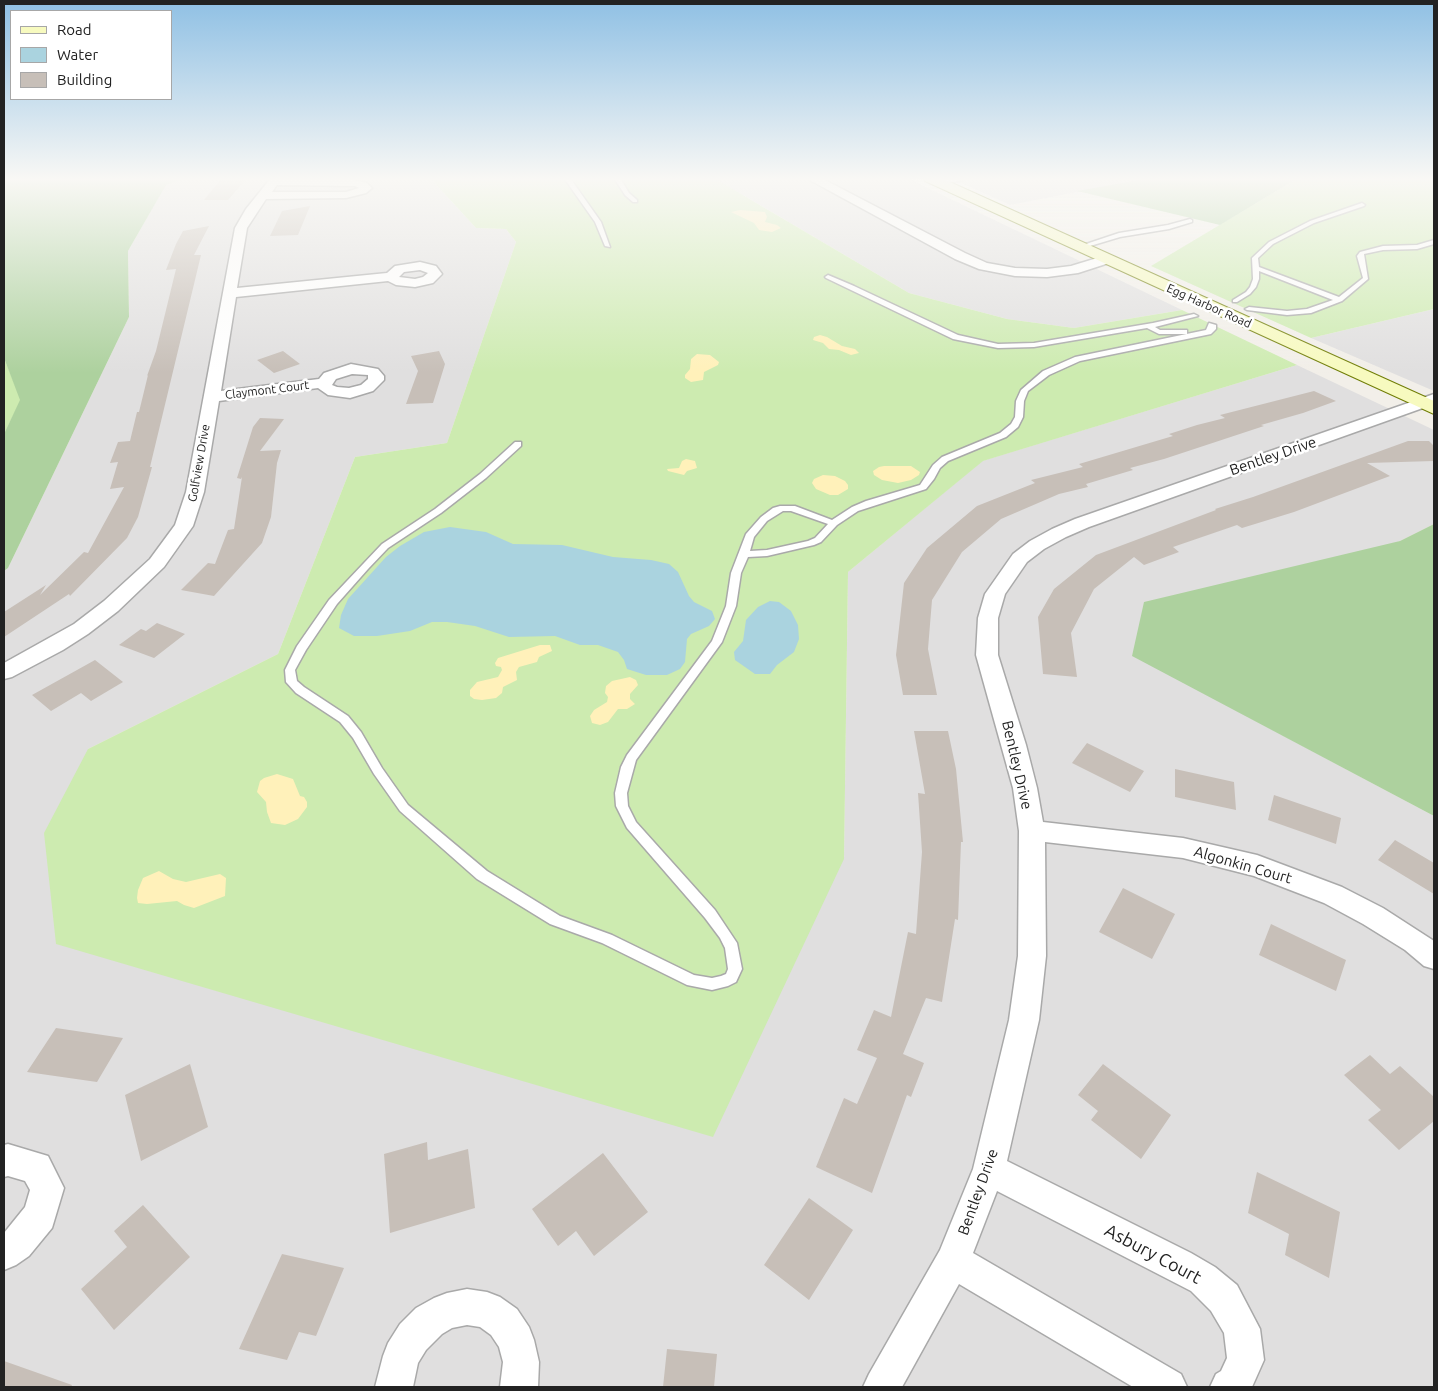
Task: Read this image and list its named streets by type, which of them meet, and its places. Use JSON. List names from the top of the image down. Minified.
{"streets":{"main road":["Egg Harbor Road"],"street":["Claymont Court","Bentley Drive","Golfview Drive","Algonkin Court","Asbury Court"]},"crossings":[["Egg Harbor Road","Bentley Drive"],["Claymont Court","Golfview Drive"],["Bentley Drive","Algonkin Court"],["Bentley Drive","Asbury Court"]],"legend":["Road","Water","Building"]}
